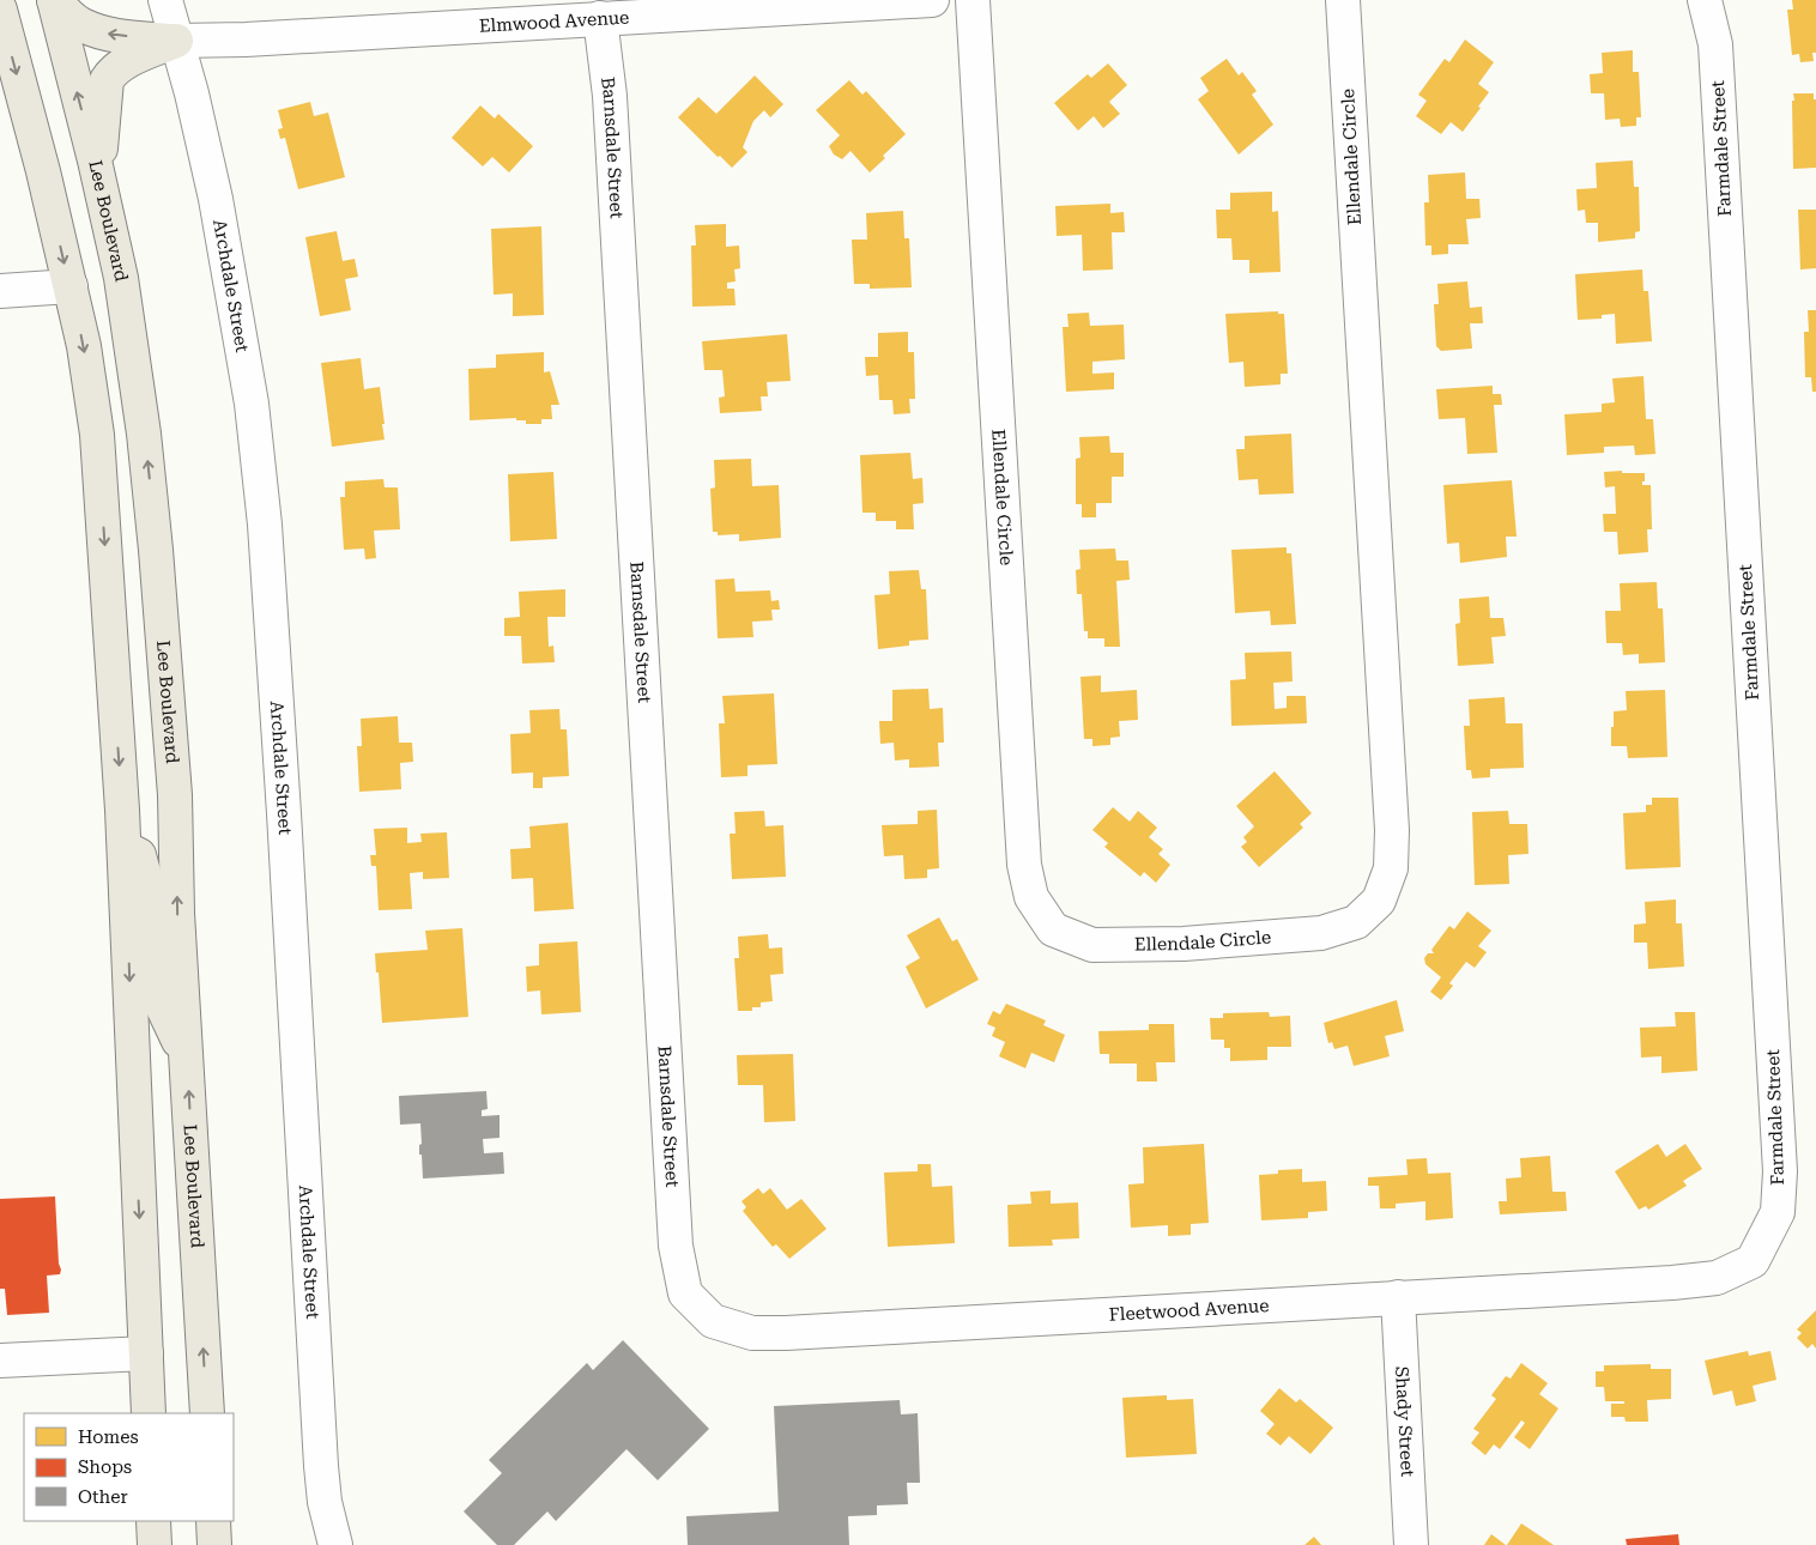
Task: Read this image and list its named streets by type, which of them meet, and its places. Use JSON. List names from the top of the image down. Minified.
{"streets":{"main road":["Lee Boulevard"],"street":["Elmwood Avenue","Barnsdale Street","Farmdale Street","Ellendale Circle","Archdale Street","Fleetwood Avenue","Shady Street"]},"crossings":[["Elmwood Avenue","Barnsdale Street"],["Elmwood Avenue","Archdale Street"],["Barnsdale Street","Fleetwood Avenue"],["Farmdale Street","Fleetwood Avenue"],["Fleetwood Avenue","Shady Street"]],"legend":["Homes","Shops","Other"]}
